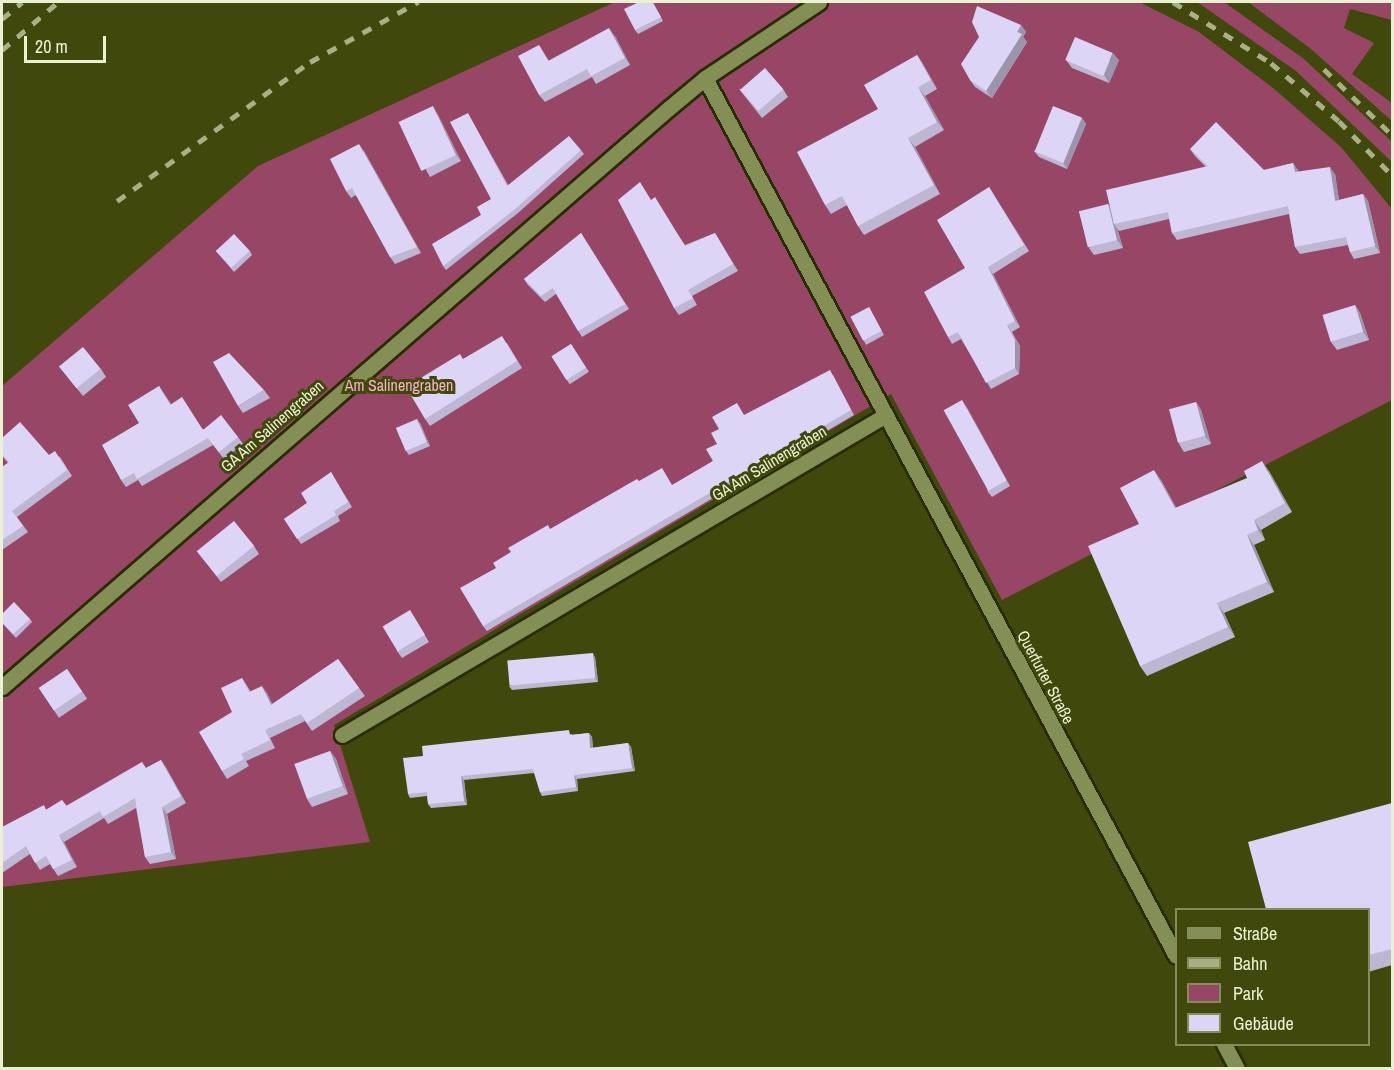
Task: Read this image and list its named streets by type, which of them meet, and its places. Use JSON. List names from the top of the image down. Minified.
{"streets":{"street":["GA Am Salinengraben","Querfurter Straße"]},"crossings":[["GA Am Salinengraben","Querfurter Straße"]],"parks":["Am Salinengraben"],"legend":["Straße","Bahn","Park","Gebäude"],"scale_bar":"20 m"}
